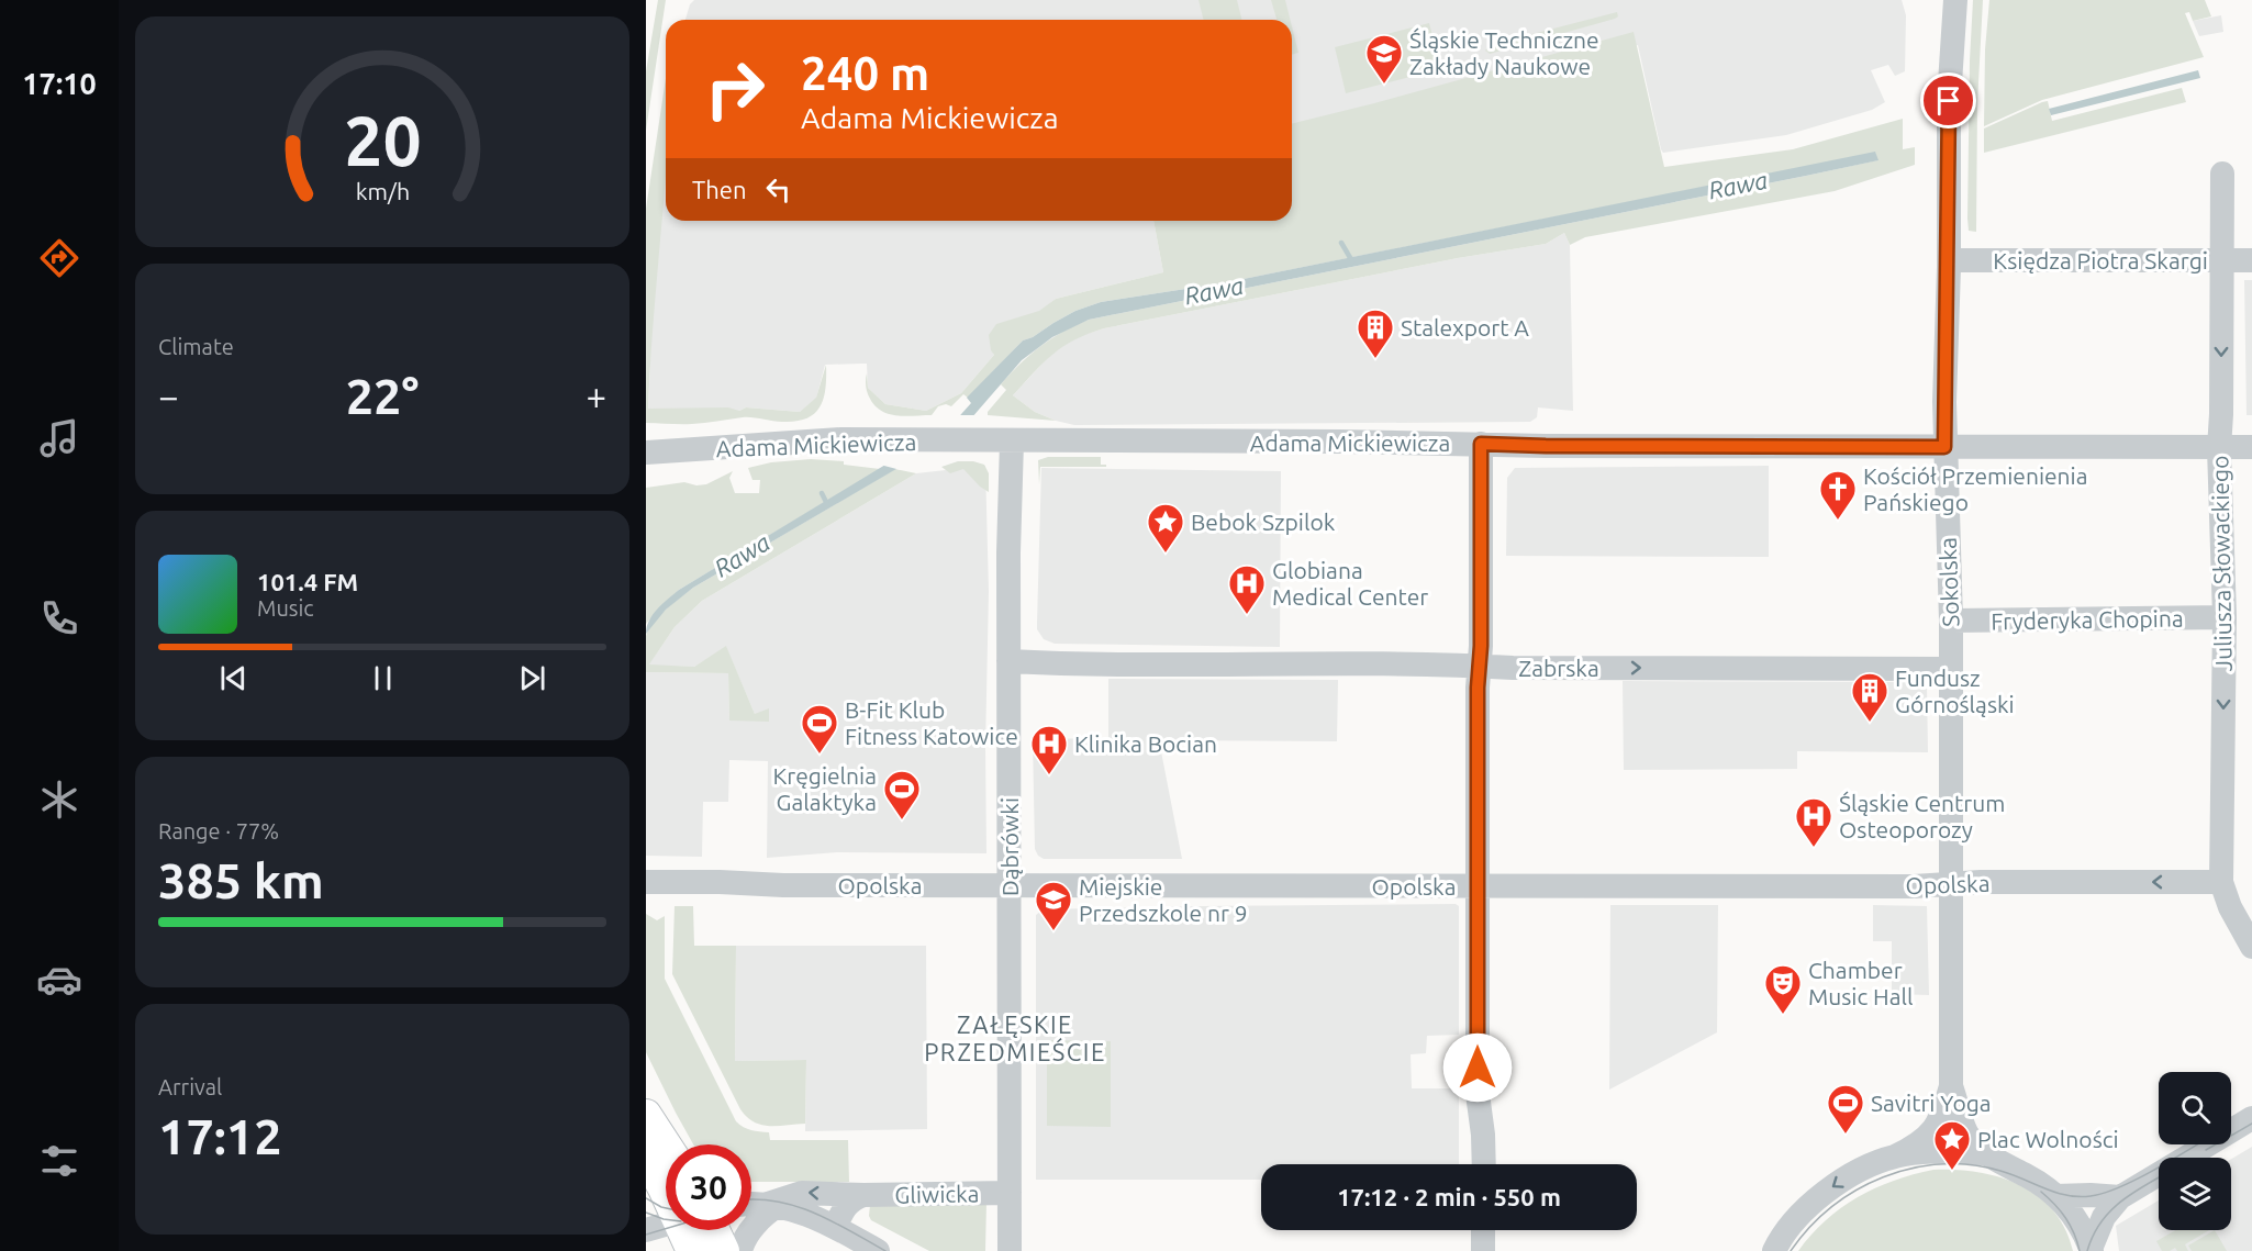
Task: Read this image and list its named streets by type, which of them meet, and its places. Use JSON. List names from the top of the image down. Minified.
{"streets":{"street":["Księdza Piotra Skargi","Adama Mickiewicza","Juliusza Słowackiego","Sokolska","Fryderyka Chopina","Zabrska","Dąbrówki","Opolska","Gliwicka"]},"crossings":[["Księdza Piotra Skargi","Juliusza Słowackiego"],["Księdza Piotra Skargi","Sokolska"],["Adama Mickiewicza","Juliusza Słowackiego"],["Adama Mickiewicza","Sokolska"],["Adama Mickiewicza","Dąbrówki"],["Juliusza Słowackiego","Fryderyka Chopina"],["Juliusza Słowackiego","Opolska"],["Sokolska","Fryderyka Chopina"],["Sokolska","Zabrska"],["Sokolska","Opolska"],["Zabrska","Dąbrówki"],["Dąbrówki","Opolska"],["Dąbrówki","Gliwicka"]],"one_way":["Juliusza Słowackiego","Zabrska"],"districts":["ZAŁĘSKIE PRZEDMIEŚCIE"],"water":["Rawa"],"places":{"school or university":["Śląskie Techniczne Zakłady Naukowe","Miejskie Przedszkole nr 9"],"building":["Stalexport A","Fundusz Górnośląski"],"church":["Kościół Przemienienia Pańskiego"],"place":["Bebok Szpilok","Plac Wolności"],"hospital":["Globiana Medical Center","Klinika Bocian","Śląskie Centrum Osteoporozy"],"sports":["B-Fit Klub Fitness Katowice","Kręgielnia Galaktyka","Savitri Yoga"],"theatre":["Chamber Music Hall"]},"page":{"tabs":"17:10","turn":["240 m","Adama Mickiewicza"],"then":"Then","tile":["Climate",["Range · 77%","385 km"],["Arrival","17:12"]],"heat":["−","22°","+"],"song":["101.4 FM","Music"],"limit":"30","trip":"17:12 · 2 min · 550 m","gauge":["20","km/h"]}}
